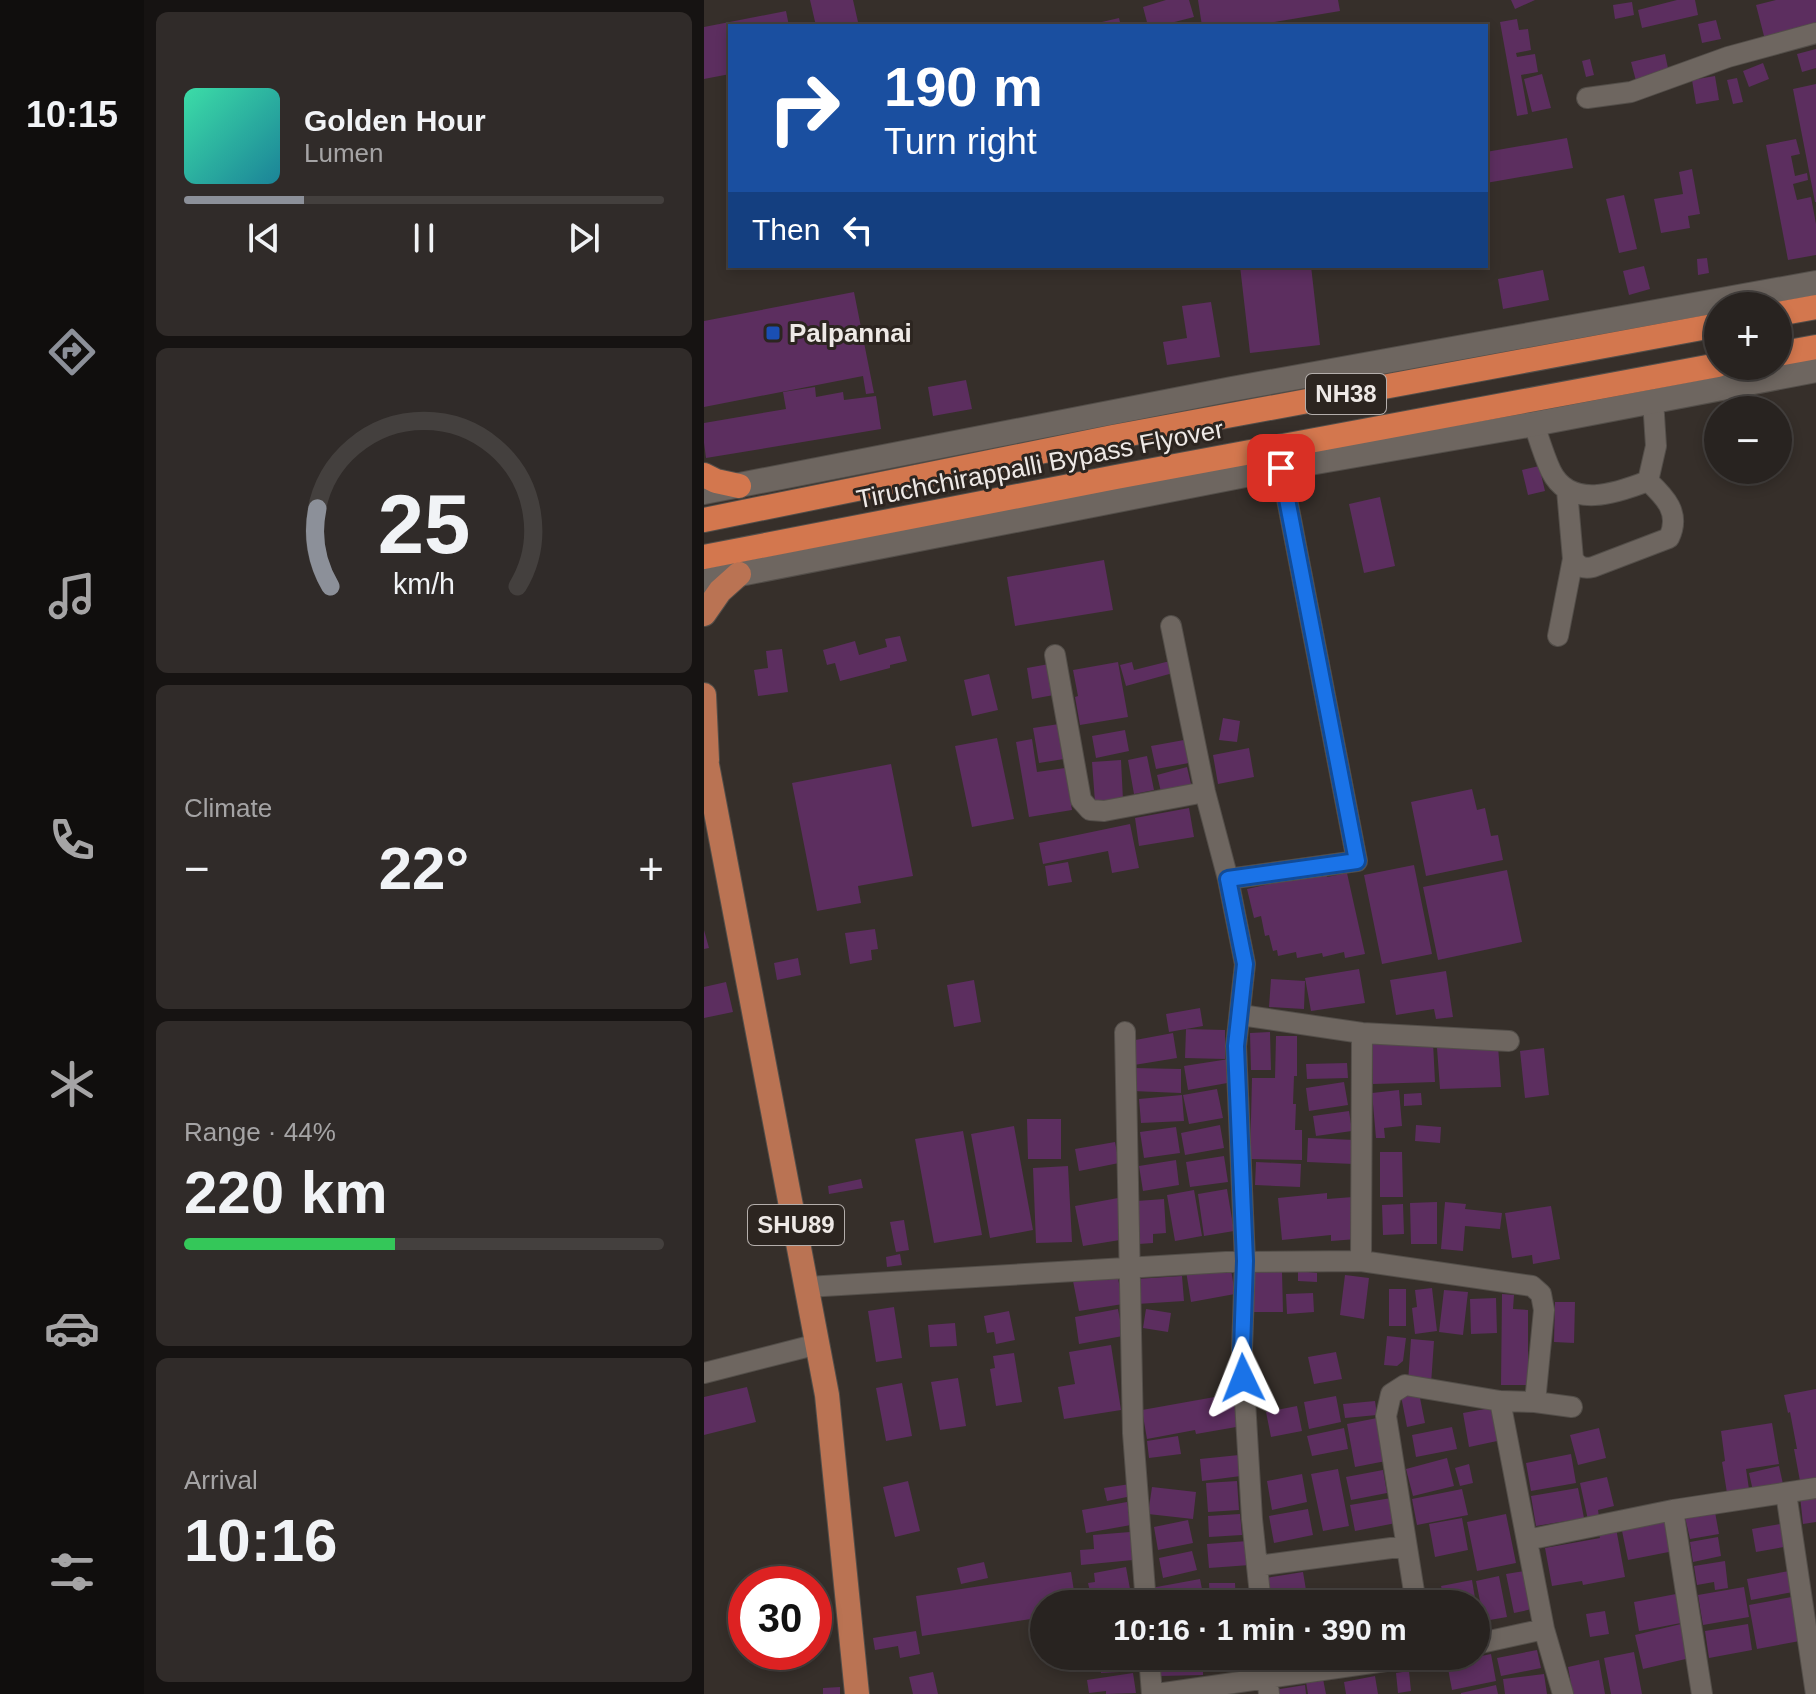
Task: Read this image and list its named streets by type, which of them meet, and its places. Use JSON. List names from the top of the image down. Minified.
{"streets":{"highway":["NH38","Tiruchchirappalli Bypass Flyover"],"main road":["SHU89"]},"places":{"transit":["Palpannai"]},"page":{"tabs":"10:15","turn":["190 m","Turn right"],"song":["Golden Hour","Lumen"],"then":"Then","map_buttons":["+","−"],"tile":["Climate",["Range · 44%","220 km"],["Arrival","10:16"]],"heat":["−","22°","+"],"limit":"30","trip":"10:16 · 1 min · 390 m","gauge":["25","km/h"]}}
